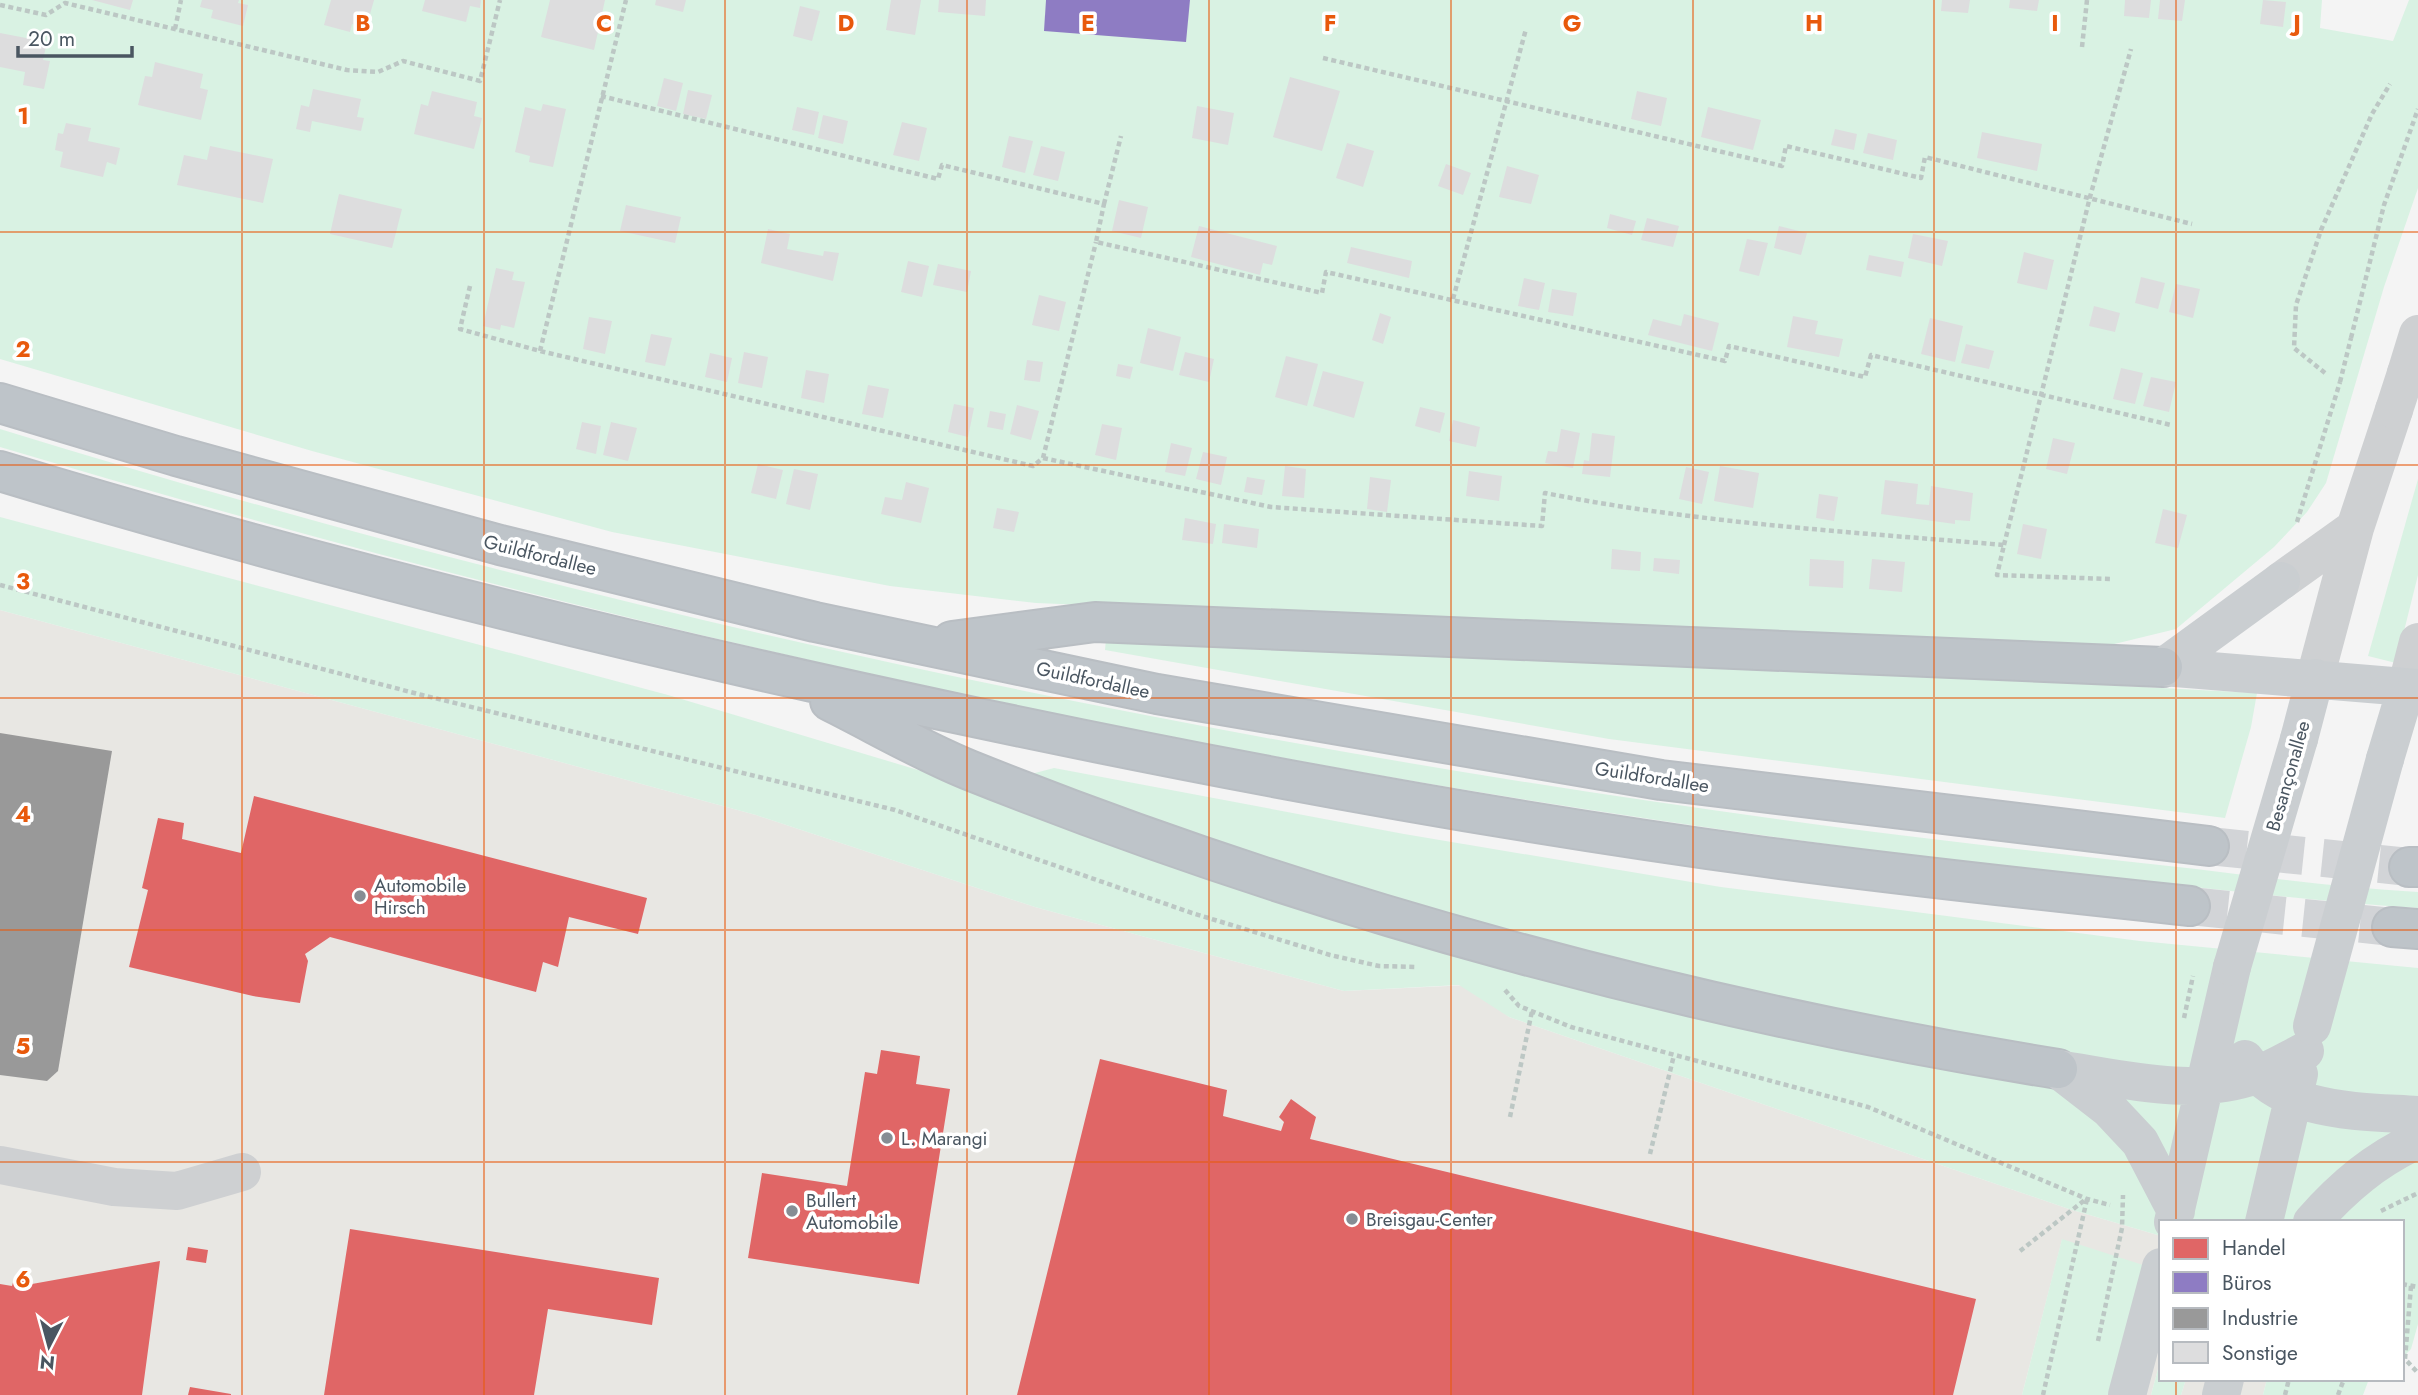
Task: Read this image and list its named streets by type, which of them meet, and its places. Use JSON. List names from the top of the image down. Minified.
{"streets":{"highway":["Guildfordallee"],"main road":["Besançonallee"]},"places":["Automobile Hirsch","L. Marangi","Bullert Automobile","Breisgau-Center"],"legend":["Handel","Büros","Industrie","Sonstige"],"scale_bar":"20 m","north":"bottom","grid":{"columns":["B","C","D","E","F","G","H","I","J"],"rows":["1","2","3","4","5","6"]}}
